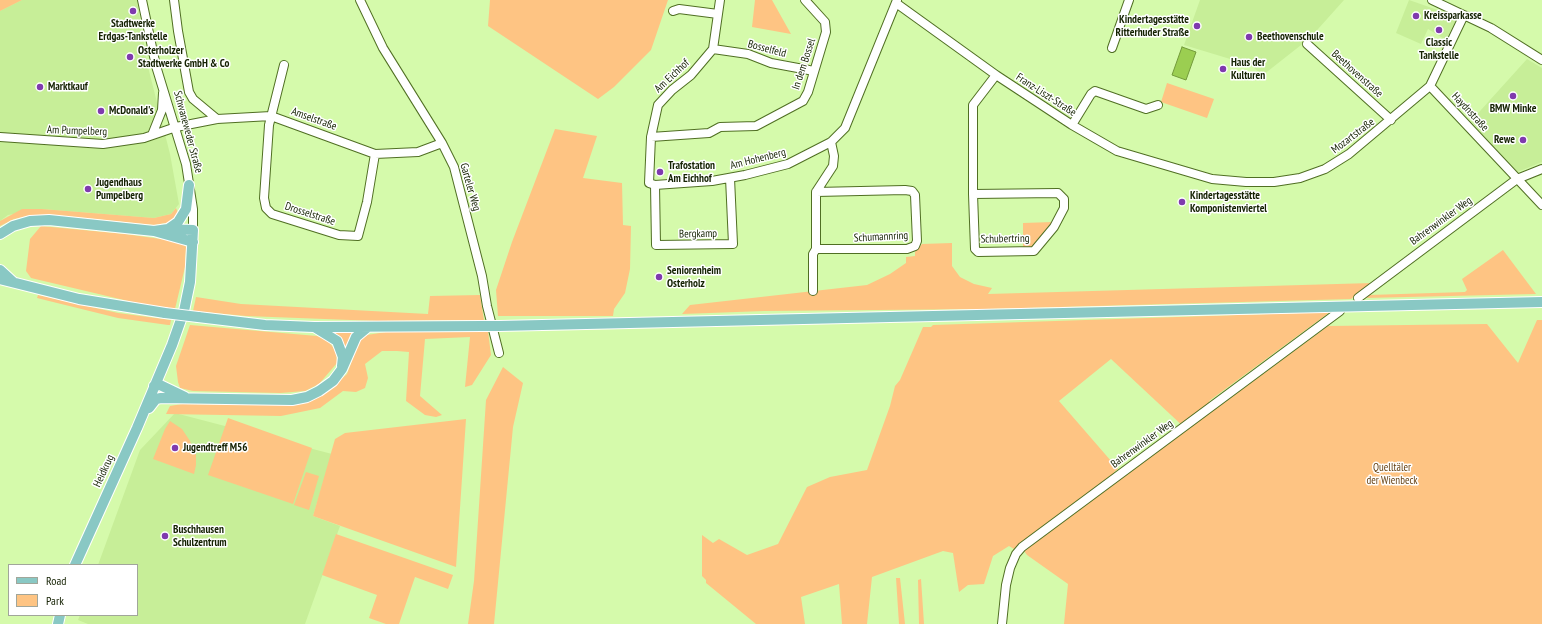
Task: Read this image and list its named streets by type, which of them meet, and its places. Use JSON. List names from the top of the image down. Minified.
{"streets":{"main road":["Schwaneweder Straße","Heidkrug"],"street":["Bosselfeld","In dem Bossel","Beethovenstraße","Am Eichhof","Franz-Liszt-Straße","Haydnstraße","Amselstraße","Am Pumpelberg","Mozartstraße","Am Hohenberg","Garteler Weg","Drosselstraße","Bahrenwinkler Weg","Bergkamp","Schumannring","Schubertring"]},"crossings":[["Bosselfeld","In dem Bossel"],["Bosselfeld","Am Eichhof"],["In dem Bossel","Am Eichhof"],["Beethovenstraße","Mozartstraße"],["Am Eichhof","Am Hohenberg"],["Am Eichhof","Bergkamp"],["Franz-Liszt-Straße","Mozartstraße"],["Franz-Liszt-Straße","Am Hohenberg"],["Franz-Liszt-Straße","Schubertring"],["Haydnstraße","Mozartstraße"],["Haydnstraße","Bahrenwinkler Weg"],["Amselstraße","Am Pumpelberg"],["Amselstraße","Schwaneweder Straße"],["Amselstraße","Garteler Weg"],["Amselstraße","Drosselstraße"],["Am Pumpelberg","Schwaneweder Straße"],["Schwaneweder Straße","Heidkrug"],["Am Hohenberg","Bergkamp"]],"parks":["Quelltäler der Wienbeck"],"places":["Stadtwerke Erdgas-Tankstelle","Kreissparkasse","Kindertagesstätte Ritterhuder Straße","Classic Tankstelle","Beethovenschule","Osterholzer Stadtwerke GmbH & Co","Haus der Kulturen","Marktkauf","BMW Minke","McDonald's","Rewe","Trafostation Am Eichhof","Jugendhaus Pumpelberg","Kindertagesstätte Komponistenviertel","Seniorenheim Osterholz","Jugendtreff M56","Buschhausen Schulzentrum"],"legend":["Road","Park"]}
